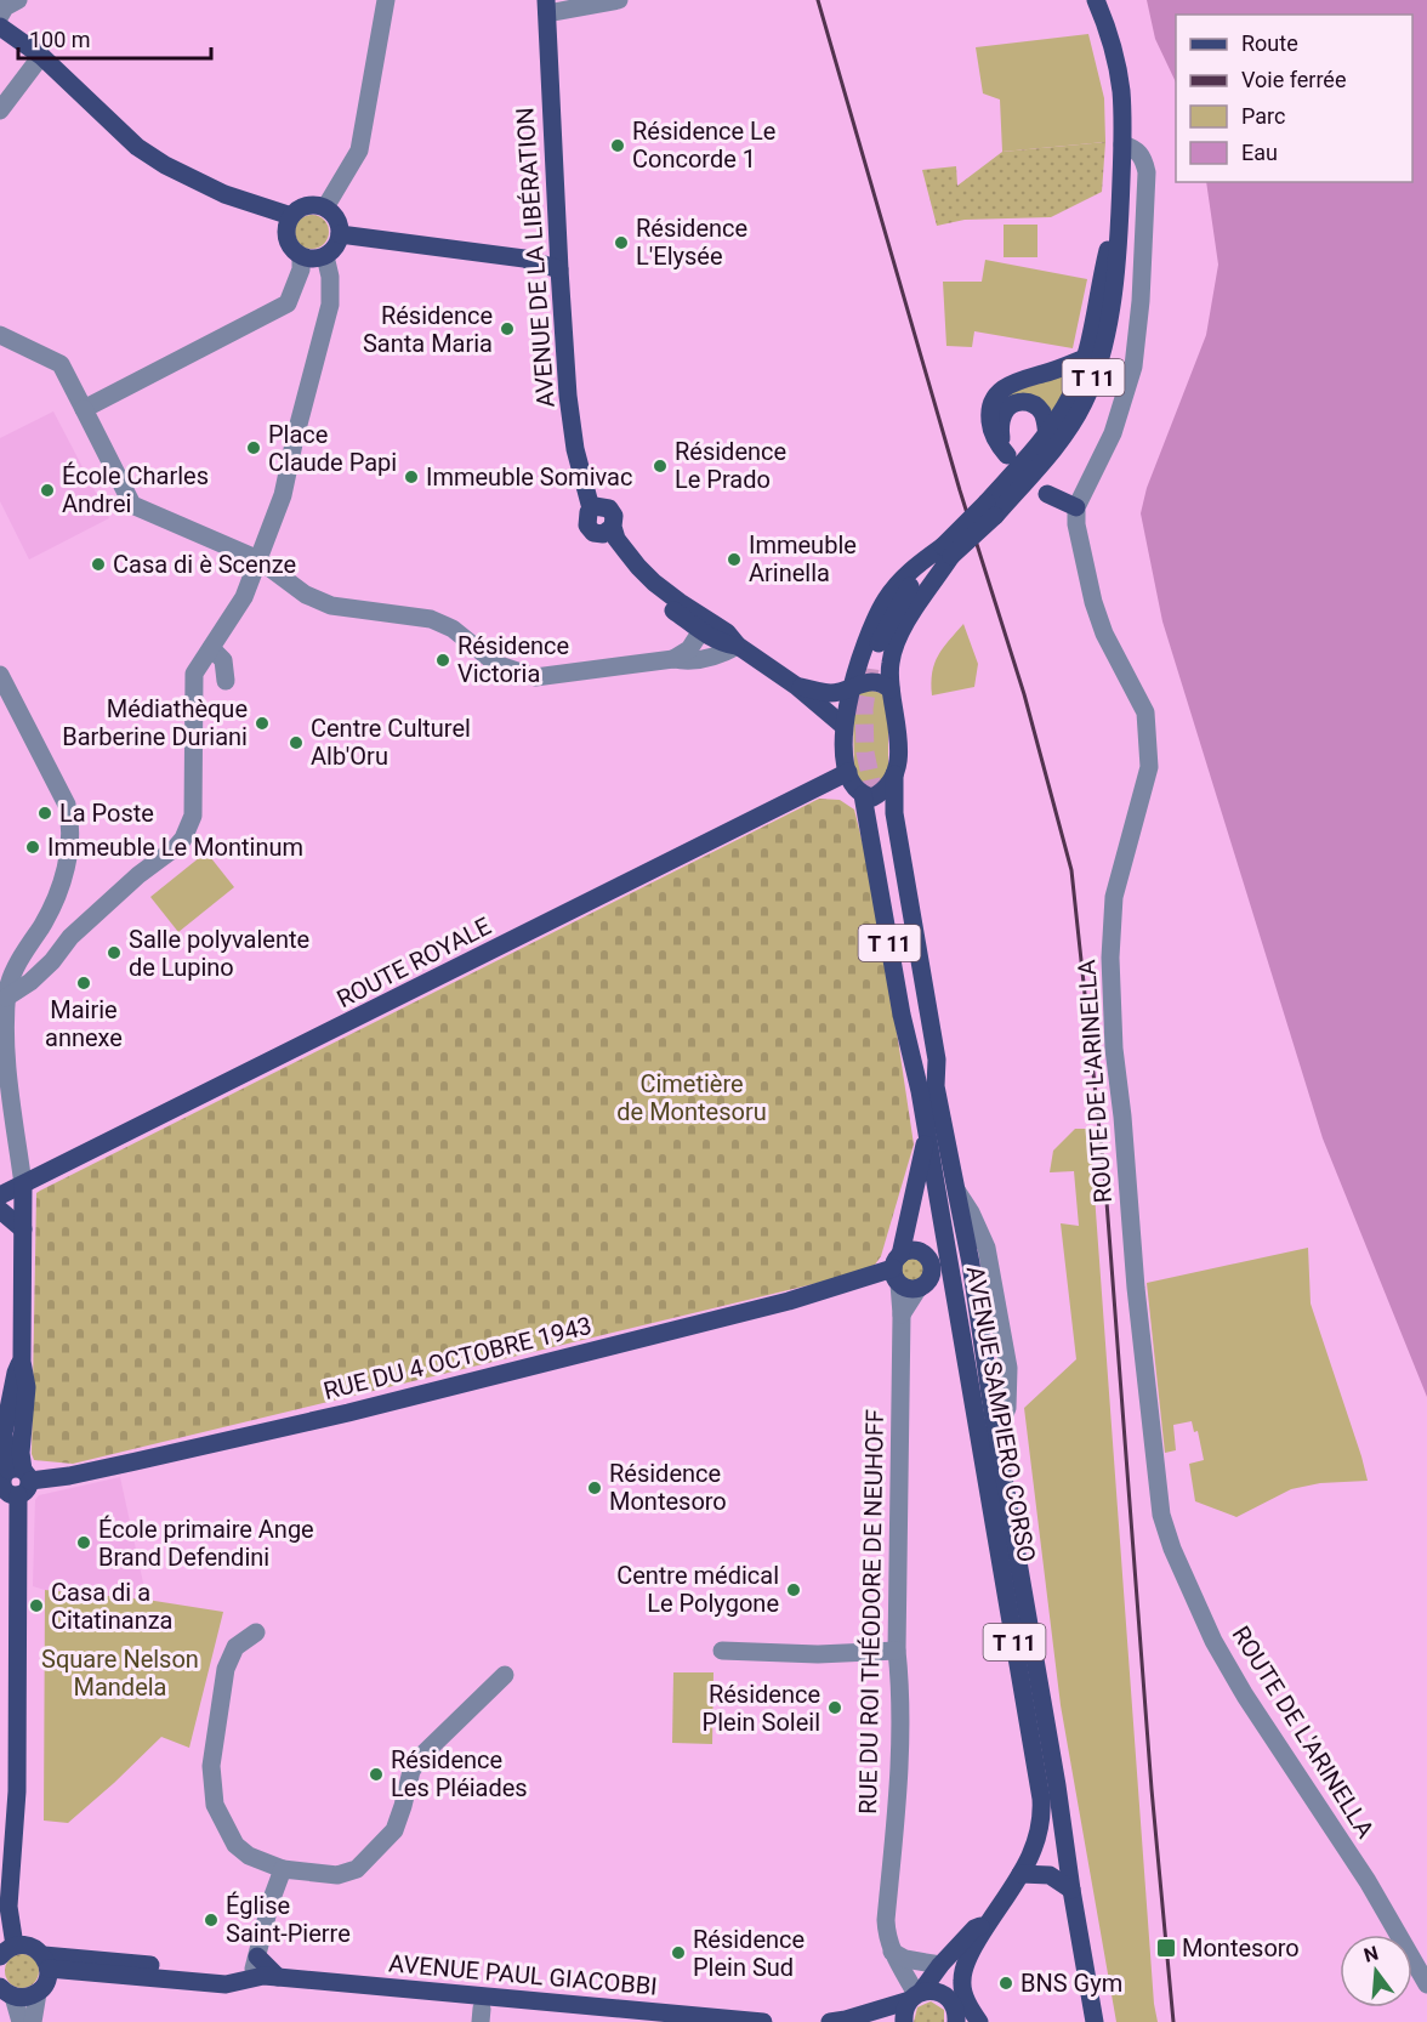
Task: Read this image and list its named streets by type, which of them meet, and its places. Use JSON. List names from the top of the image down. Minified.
{"streets":{"main road":["AVENUE DE LA LIBÉRATION","T 11","ROUTE ROYALE","RUE DU 4 OCTOBRE 1943","AVENUE SAMPIERO CORSO","AVENUE PAUL GIACOBBI"],"street":["ROUTE DE L'ARINELLA","RUE DU ROI THÉODORE DE NEUHOFF"]},"crossings":[["T 11","AVENUE SAMPIERO CORSO"],["RUE DU 4 OCTOBRE 1943","AVENUE SAMPIERO CORSO"],["RUE DU 4 OCTOBRE 1943","RUE DU ROI THÉODORE DE NEUHOFF"]],"parks":["Cimetière de Montesoru","Square Nelson Mandela"],"places":{"other":["Résidence Le Concorde 1","Résidence L'Elysée","Résidence Santa Maria","Place Claude Papi","Résidence Le Prado","Immeuble Somivac","École Charles Andrei","Immeuble Arinella","Casa di è Scenze","Résidence Victoria","Médiathèque Barberine Duriani","Centre Culturel Alb'Oru","La Poste","Immeuble Le Montinum","Salle polyvalente de Lupino","Mairie annexe","Résidence Montesoro","École primaire Ange Brand Defendini","Centre médical Le Polygone","Casa di a Citatinanza","Résidence Plein Soleil","Résidence Les Pléiades","Église Saint-Pierre","Résidence Plein Sud","BNS Gym"],"transit":["Montesoro"]},"legend":["Route","Voie ferrée","Parc","Eau"],"scale_bar":"100 m","north":"top"}
